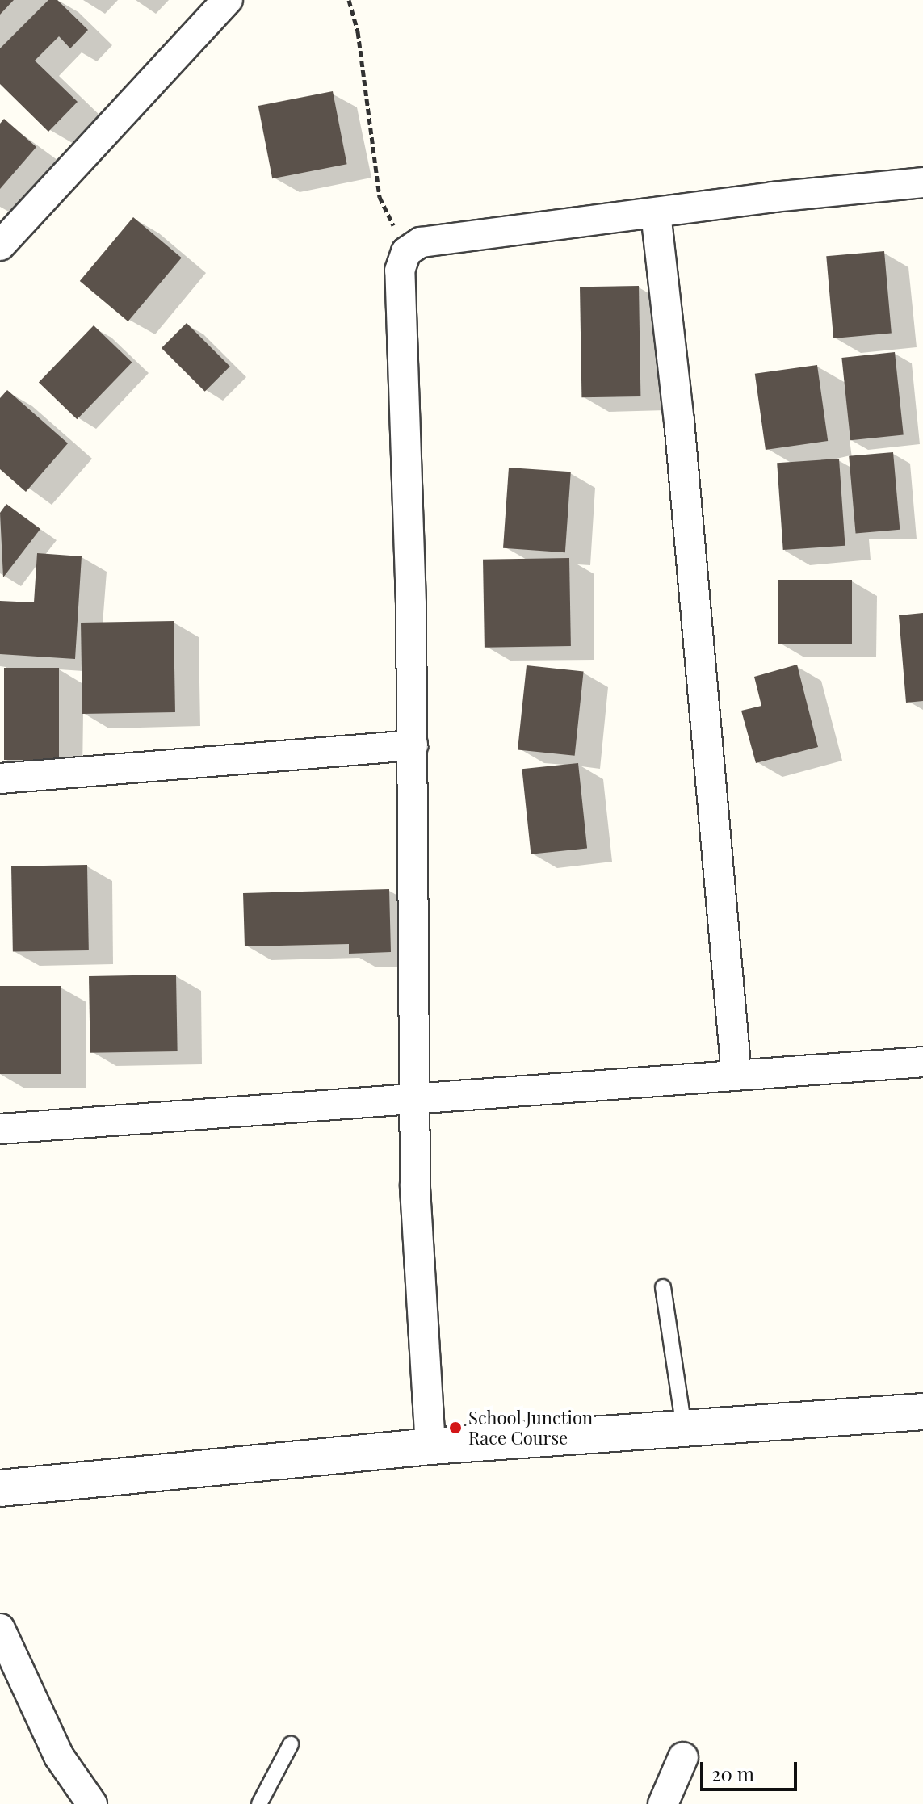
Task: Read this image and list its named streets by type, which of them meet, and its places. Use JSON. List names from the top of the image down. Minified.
{"places":["School Junction Race Course"],"scale_bar":"20 m"}
